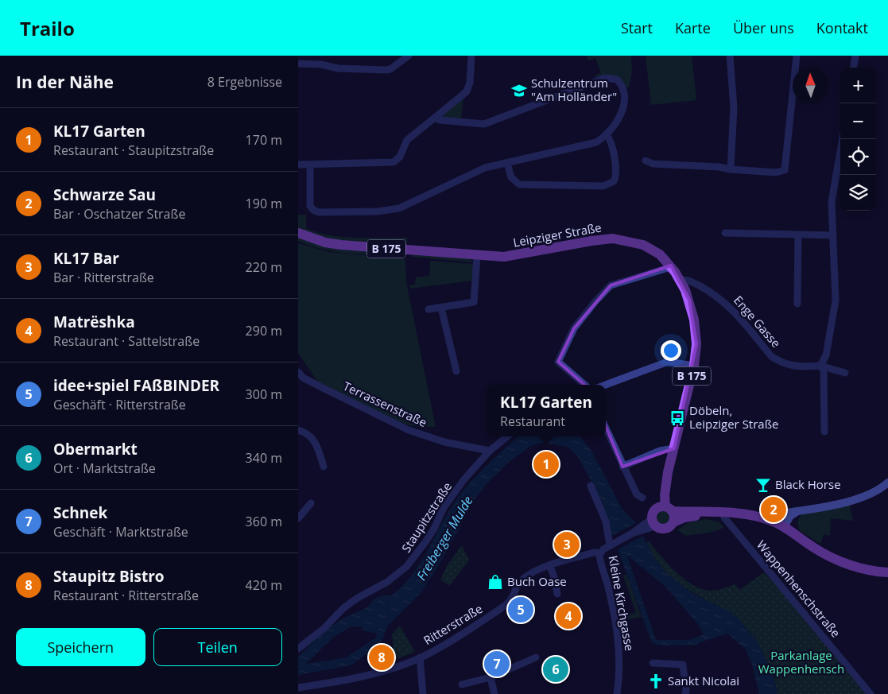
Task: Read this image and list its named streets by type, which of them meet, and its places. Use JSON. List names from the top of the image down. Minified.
{"streets":{"main road":["Leipziger Straße","B 175"],"street":["Enge Gasse","Terrassenstraße","Staupitzstraße","Wappenhenschstraße","Kleine Kirchgasse","Ritterstraße"]},"crossings":[["Leipziger Straße","Enge Gasse"],["Terrassenstraße","Staupitzstraße"],["Kleine Kirchgasse","Ritterstraße"]],"water":["Freiberger Mulde"],"parks":["Parkanlage Wappenhensch"],"places":{"school or university":["Schulzentrum \"Am Holländer\""],"bus stop":["Döbeln, Leipziger Straße"],"bar":["Black Horse"],"shop":["Buch Oase"],"church":["Sankt Nicolai"]},"north":"top","page":{"header":"Trailo","nav":["Start","Karte","Über uns","Kontakt"],"heading":["In der Nähe","8 Ergebnisse"],"map_buttons":["+","−"],"list":[{"mark":"1","name":"KL17 Garten","note":"Restaurant · Staupitzstraße","value":"170 m"},{"mark":"2","name":"Schwarze Sau","note":"Bar · Oschatzer Straße","value":"190 m"},{"mark":"3","name":"KL17 Bar","note":"Bar · Ritterstraße","value":"220 m"},{"mark":"4","name":"Matrëshka","note":"Restaurant · Sattelstraße","value":"290 m"},{"mark":"5","name":"idee+spiel FAßBINDER","note":"Geschäft · Ritterstraße","value":"300 m"},{"mark":"6","name":"Obermarkt","note":"Ort · Marktstraße","value":"340 m"},{"mark":"7","name":"Schnek","note":"Geschäft · Marktstraße","value":"360 m"},{"mark":"8","name":"Staupitz Bistro","note":"Restaurant · Ritterstraße","value":"420 m"}],"popup":["KL17 Garten","Restaurant"],"pins":["1","2","3","5","4","8","7","6"],"buttons":["Speichern","Teilen"]}}
